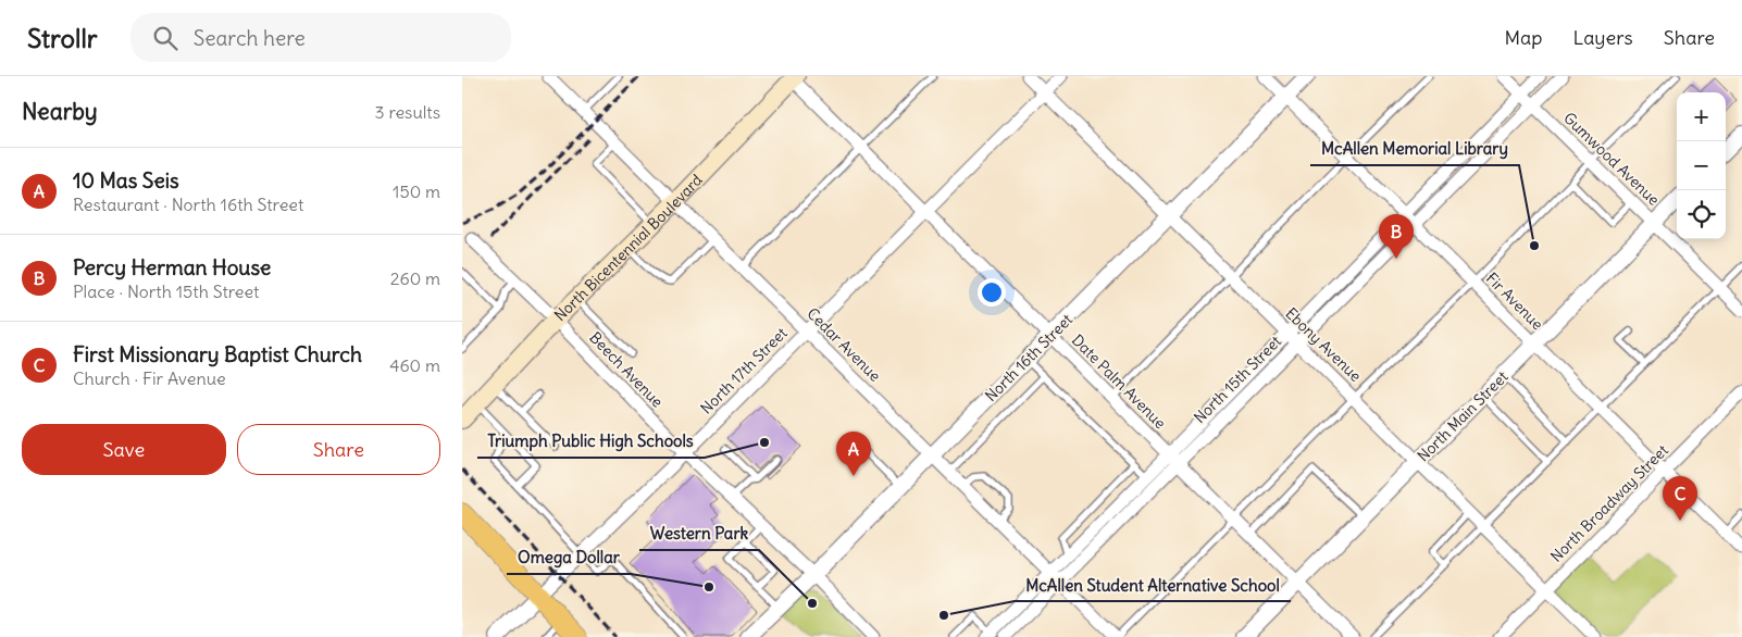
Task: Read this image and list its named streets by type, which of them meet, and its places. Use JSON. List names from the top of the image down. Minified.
{"streets":{"main road":["North Bicentennial Boulevard"],"street":["Gumwood Avenue","Fir Avenue","Cedar Avenue","Ebony Avenue","North 16th Street","Beech Avenue","North 17th Street","North 15th Street","Date Palm Avenue","North Main Street","North Broadway Street"]},"crossings":[["Gumwood Avenue","North 15th Street"],["Gumwood Avenue","North Main Street"],["North Bicentennial Boulevard","Cedar Avenue"],["North Bicentennial Boulevard","Beech Avenue"],["North Bicentennial Boulevard","Date Palm Avenue"],["Fir Avenue","North 16th Street"],["Fir Avenue","North 15th Street"],["Fir Avenue","North Main Street"],["Fir Avenue","North Broadway Street"],["Cedar Avenue","North 16th Street"],["Cedar Avenue","North 17th Street"],["Cedar Avenue","North 15th Street"],["Ebony Avenue","North 16th Street"],["Ebony Avenue","North 17th Street"],["Ebony Avenue","North 15th Street"],["Ebony Avenue","North Main Street"],["Ebony Avenue","North Broadway Street"],["North 16th Street","Beech Avenue"],["North 16th Street","Date Palm Avenue"],["Beech Avenue","North 17th Street"],["North 17th Street","Date Palm Avenue"],["North 15th Street","Date Palm Avenue"],["Date Palm Avenue","North Main Street"]],"places":["McAllen Memorial Library","Triumph Public High Schools","Omega Dollar","Western Park","McAllen Student Alternative School"],"page":{"header":"Strollr","search":"Search here","nav":["Map","Layers","Share"],"heading":["Nearby","3 results"],"map_buttons":["+","−"],"list":[{"mark":"A","name":"10 Mas Seis","note":"Restaurant · North 16th Street","value":"150 m"},{"mark":"B","name":"Percy Herman House","note":"Place · North 15th Street","value":"260 m"},{"mark":"C","name":"First Missionary Baptist Church","note":"Church · Fir Avenue","value":"460 m"}],"pins":["B","A","C"],"buttons":["Save","Share"]}}
